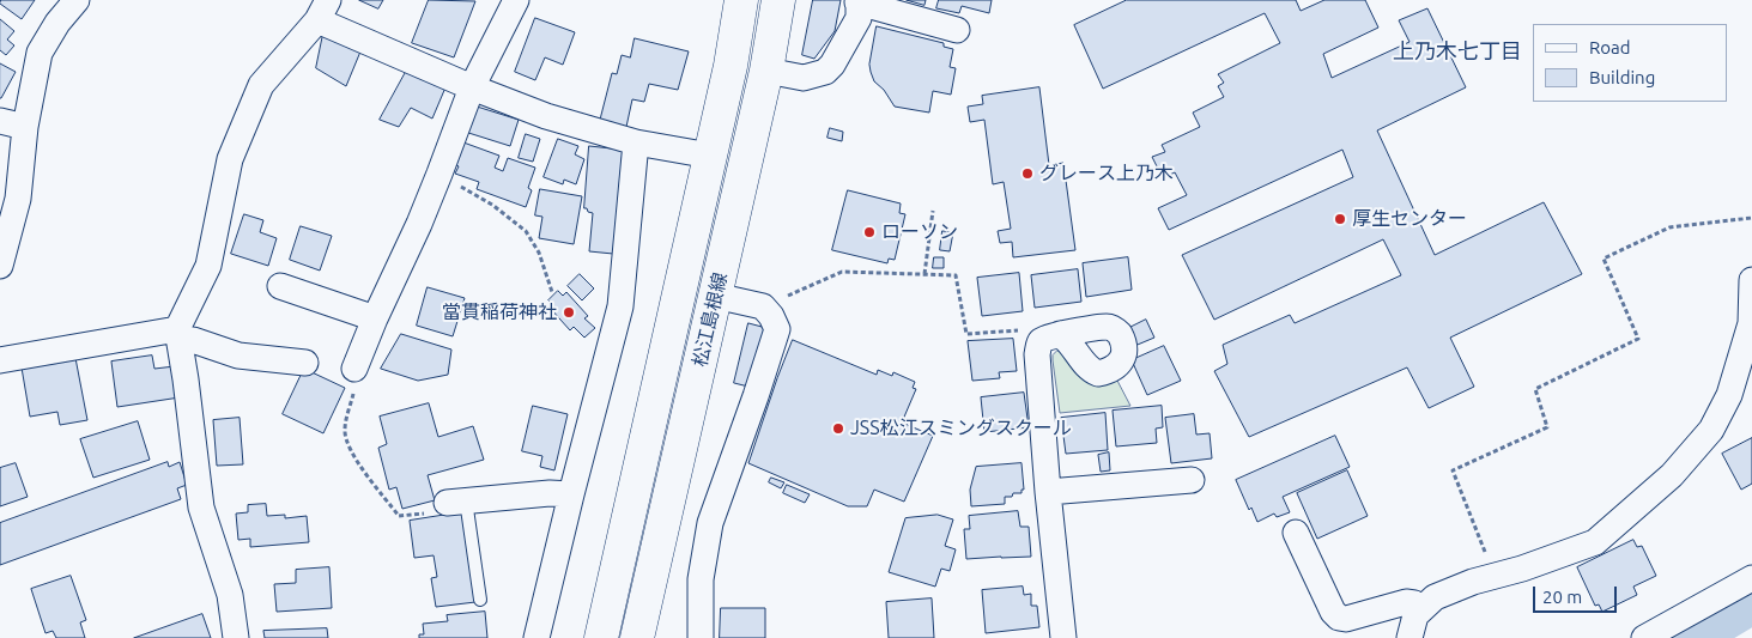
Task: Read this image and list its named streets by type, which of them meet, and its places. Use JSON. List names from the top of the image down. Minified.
{"streets":{"main road":["松江島根線"]},"districts":["上乃木七丁目"],"places":["グレース上乃木","厚生センター","ローソン","當貫稲荷神社","JSS松江スミングスクール"],"legend":["Road","Building"],"scale_bar":"20 m"}
